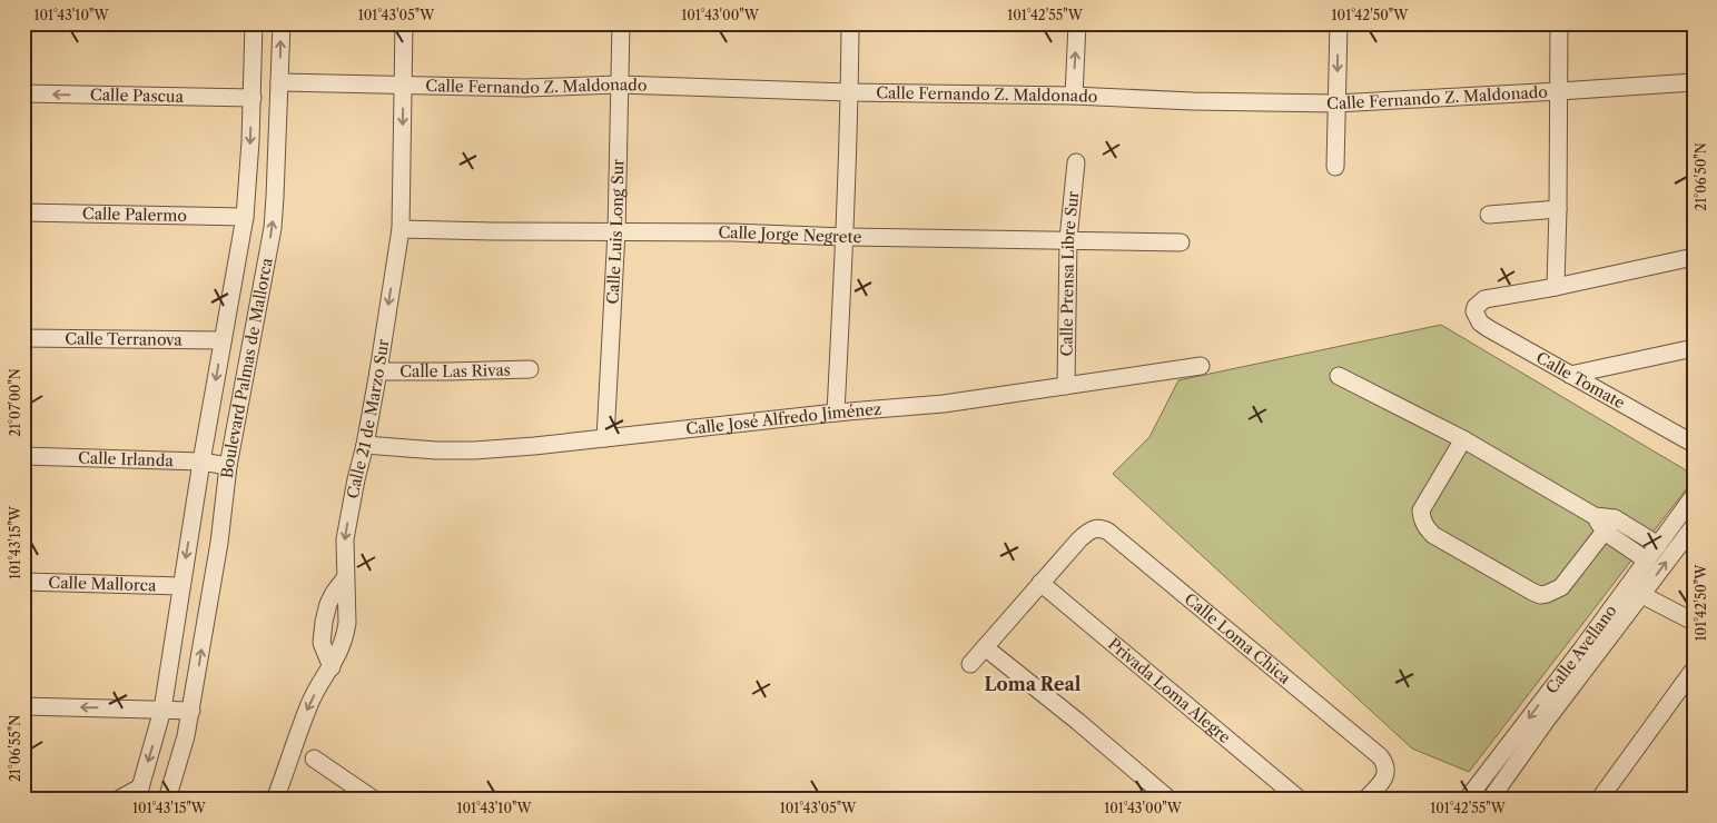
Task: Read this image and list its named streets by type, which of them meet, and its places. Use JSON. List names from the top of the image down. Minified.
{"streets":{"street":["Calle Fernando Z. Maldonado","Calle Pascua","Calle Palermo","Calle Luis Long Sur","Calle Jorge Negrete","Calle Prensa Libre Sur","Calle Terranova","Boulevard Palmas de Mallorca","Calle Las Rivas","Calle Tomate","Calle 21 de Marzo Sur","Calle José Alfredo Jiménez","Calle Irlanda","Calle Mallorca","Calle Loma Chica","Calle Avellano","Privada Loma Alegre"]},"crossings":[["Calle Fernando Z. Maldonado","Calle Luis Long Sur"],["Calle Fernando Z. Maldonado","Boulevard Palmas de Mallorca"],["Calle Fernando Z. Maldonado","Calle 21 de Marzo Sur"],["Calle Pascua","Boulevard Palmas de Mallorca"],["Calle Palermo","Boulevard Palmas de Mallorca"],["Calle Luis Long Sur","Calle Jorge Negrete"],["Calle Luis Long Sur","Calle José Alfredo Jiménez"],["Calle Jorge Negrete","Calle Prensa Libre Sur"],["Calle Jorge Negrete","Calle 21 de Marzo Sur"],["Calle Prensa Libre Sur","Calle José Alfredo Jiménez"],["Calle Terranova","Boulevard Palmas de Mallorca"],["Boulevard Palmas de Mallorca","Calle Irlanda"],["Boulevard Palmas de Mallorca","Calle Mallorca"],["Calle Las Rivas","Calle 21 de Marzo Sur"],["Calle 21 de Marzo Sur","Calle José Alfredo Jiménez"],["Calle Loma Chica","Privada Loma Alegre"]],"one_way":["Calle Pascua","Calle 21 de Marzo Sur"],"districts":["Loma Real"],"coordinates":["101°43'10\"W","101°43'05\"W","101°43'00\"W","101°42'55\"W","101°42'50\"W","21°06'50\"N","21°07'00\"N","101°43'15\"W","21°06'55\"N"]}
